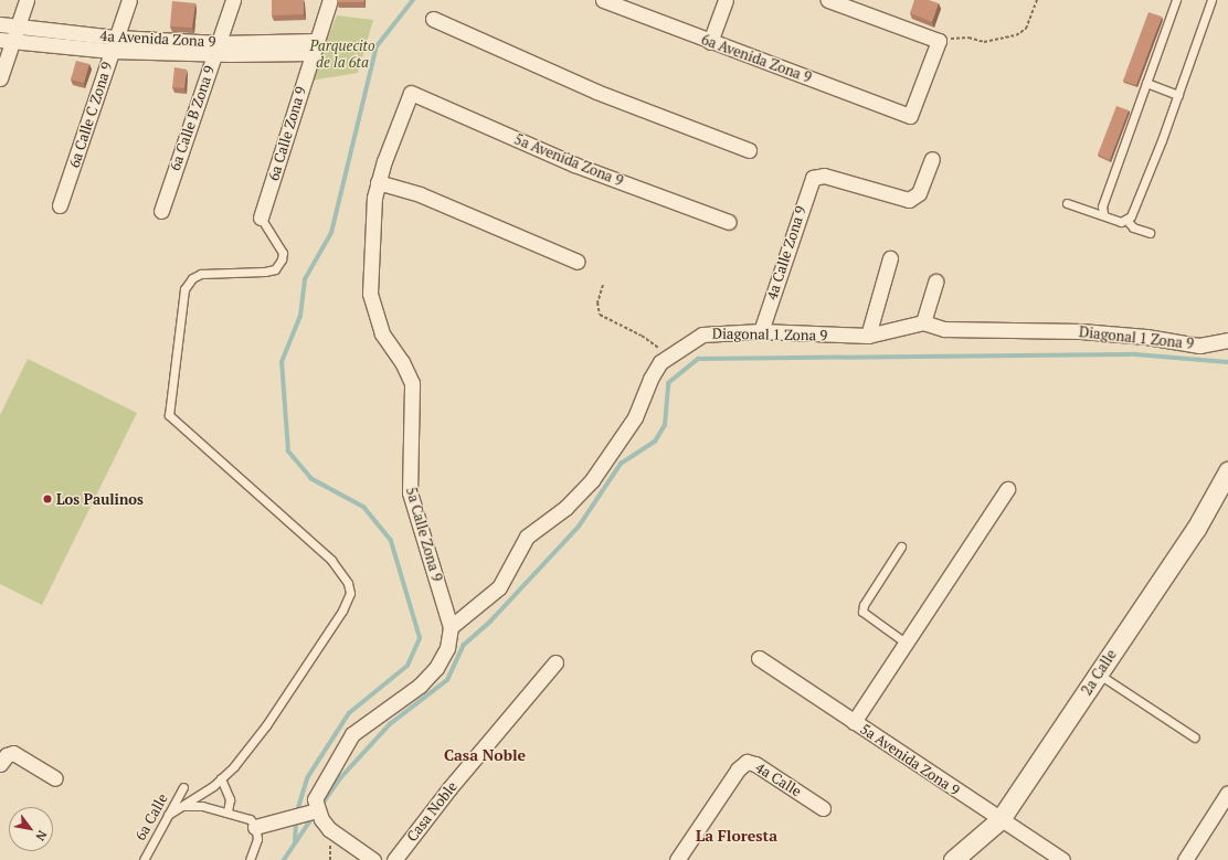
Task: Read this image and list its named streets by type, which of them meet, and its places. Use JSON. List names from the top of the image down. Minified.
{"streets":{"street":["4a Avenida Zona 9","6a Avenida Zona 9","6a Calle C Zona 9","6a Calle B Zona 9","6a Calle Zona 9","5a Avenida Zona 9","4a Calle Zona 9","Diagonal 1 Zona 9","5a Calle Zona 9","2a Calle","4a Calle","Casa Noble"],"lane":["6a Calle"]},"crossings":[["4a Avenida Zona 9","6a Calle C Zona 9"],["4a Avenida Zona 9","6a Calle B Zona 9"],["4a Avenida Zona 9","6a Calle Zona 9"],["5a Avenida Zona 9","5a Calle Zona 9"],["5a Avenida Zona 9","2a Calle"],["4a Calle Zona 9","Diagonal 1 Zona 9"],["Diagonal 1 Zona 9","5a Calle Zona 9"]],"districts":["Casa Noble","La Floresta"],"parks":["Parquecito de la 6ta"],"places":["Los Paulinos"],"north":"bottom right"}
